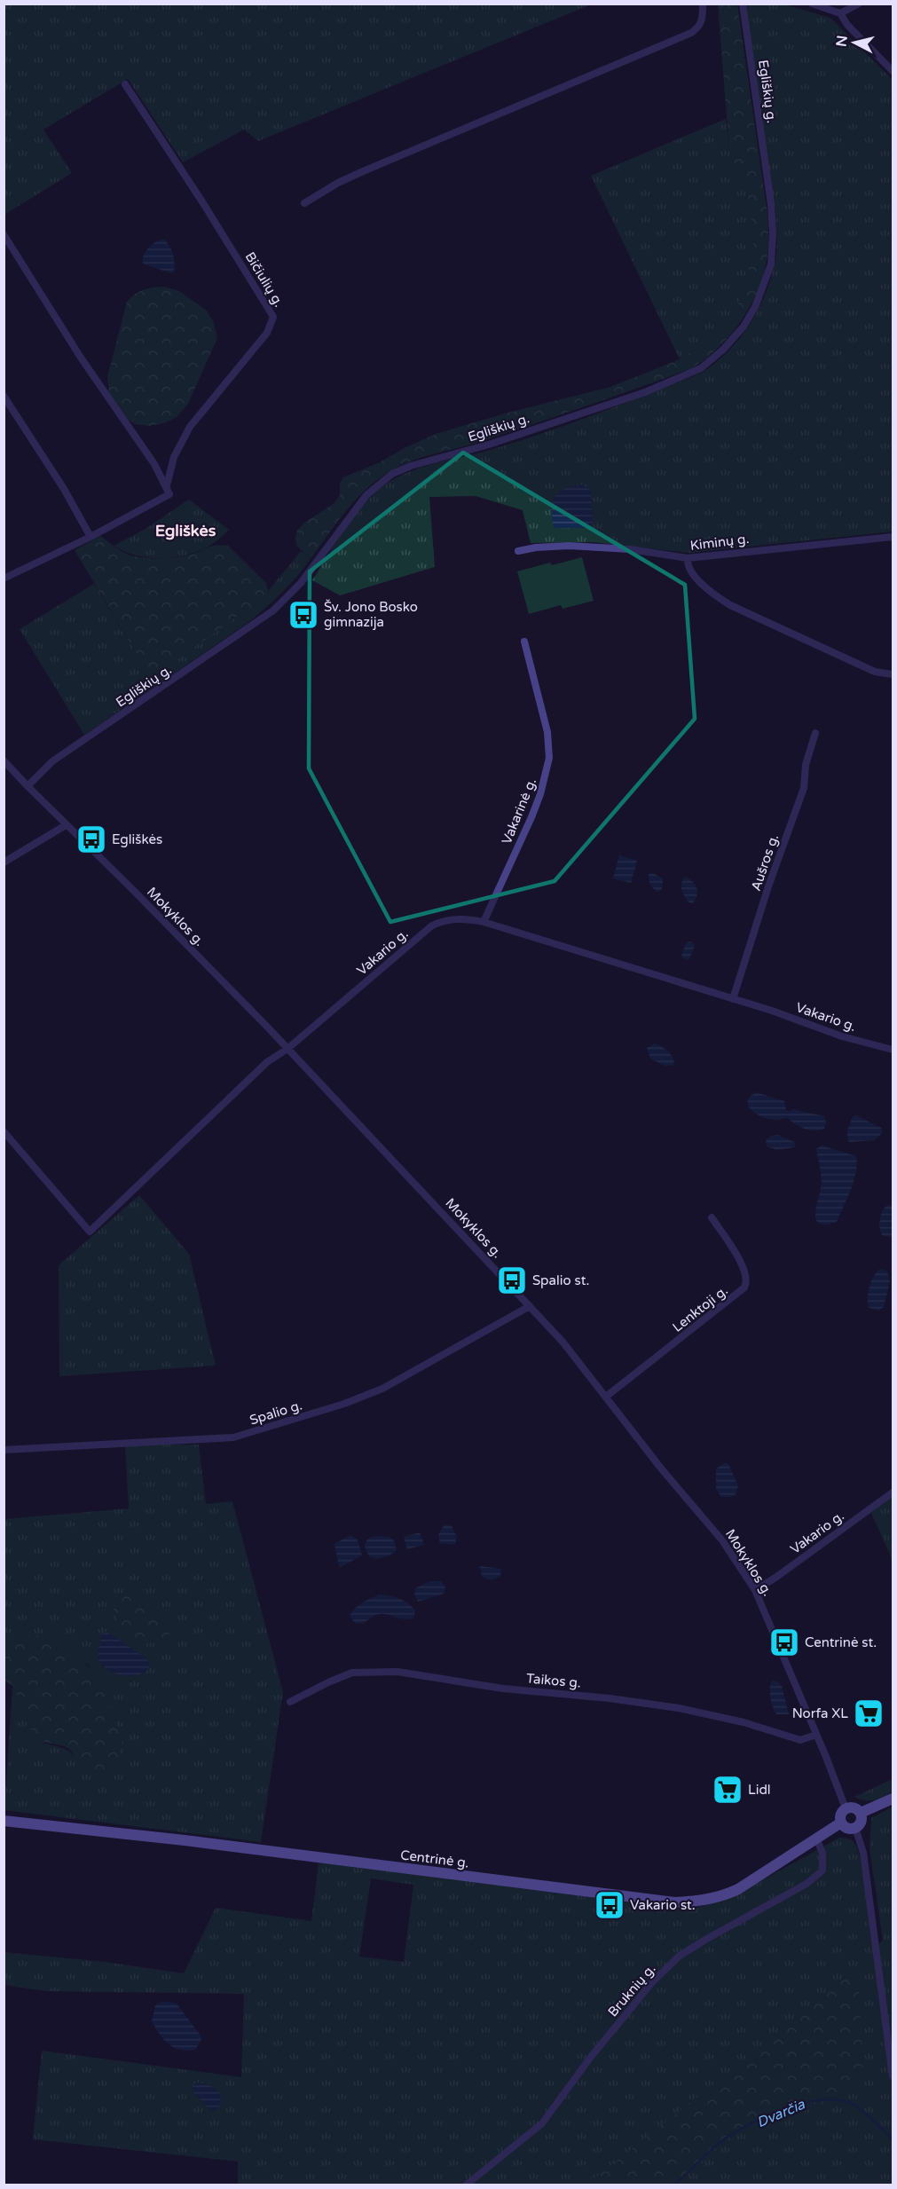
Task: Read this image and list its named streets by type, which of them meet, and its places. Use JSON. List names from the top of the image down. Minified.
{"streets":{"main road":["Centrinė g."],"street":["Egliškių g.","Bičiulių g.","Kiminų g.","Vakarinė g.","Aušros g.","Mokyklos g.","Vakario g.","Lenktoji g.","Spalio g.","Taikos g.","Bruknių g."]},"crossings":[["Egliškių g.","Mokyklos g."],["Vakarinė g.","Vakario g."],["Aušros g.","Vakario g."],["Mokyklos g.","Vakario g."],["Mokyklos g.","Lenktoji g."],["Mokyklos g.","Spalio g."],["Mokyklos g.","Taikos g."],["Mokyklos g.","Centrinė g."],["Centrinė g.","Bruknių g."]],"districts":["Egliškės"],"water":["Dvarčia"],"places":{"bus stop":["Šv. Jono Bosko gimnazija","Egliškės","Spalio st.","Centrinė st.","Vakario st."],"supermarket":["Norfa XL","Lidl"]},"north":"left"}
